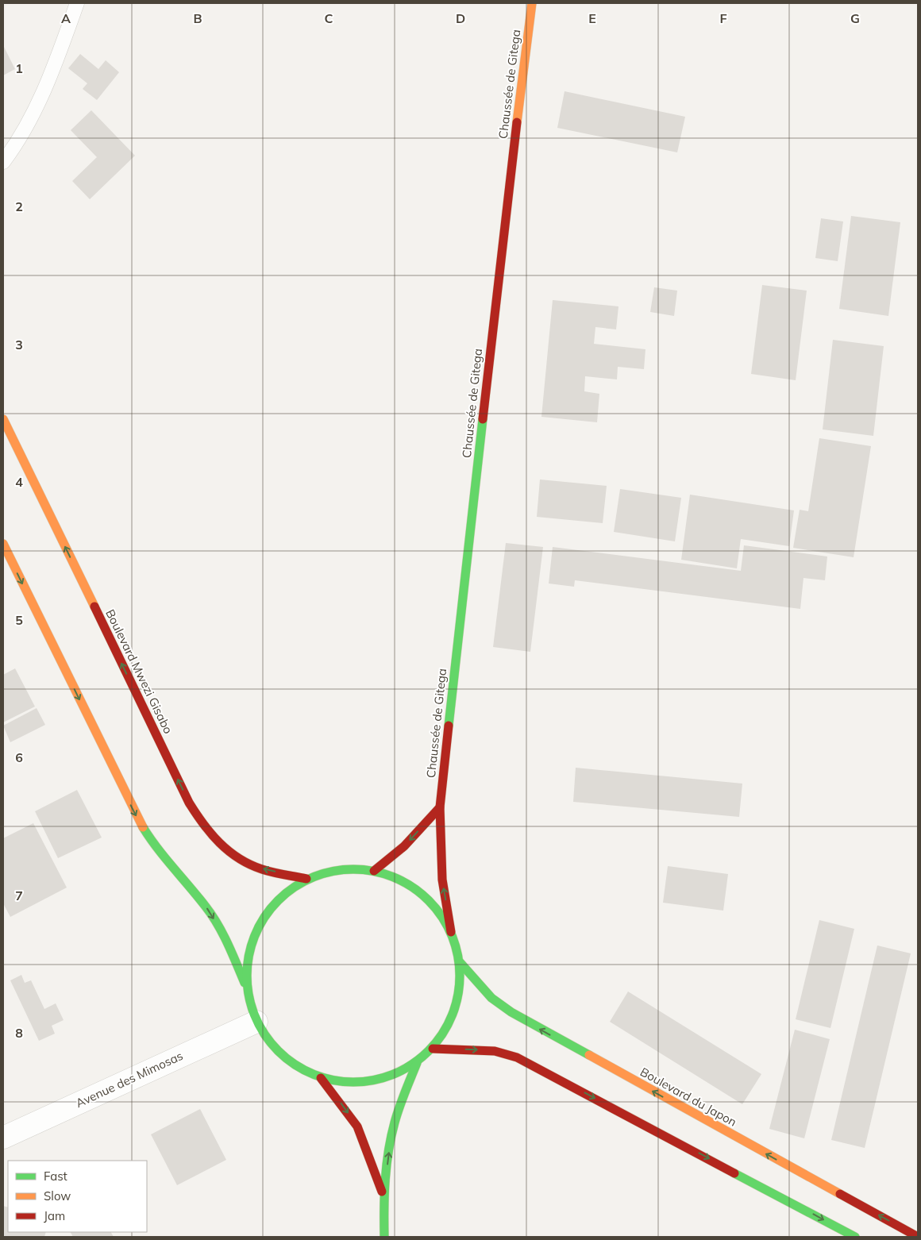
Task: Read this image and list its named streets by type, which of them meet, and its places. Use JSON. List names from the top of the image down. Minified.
{"streets":{"main road":["Chaussée de Gitega","Boulevard Mwezi Gisabo","Boulevard du Japon"],"street":["Avenue des Mimosas"]},"legend":["Fast","Slow","Jam"],"grid":{"columns":["A","B","C","D","E","F","G"],"rows":["1","2","3","4","5","6","7","8"]}}
